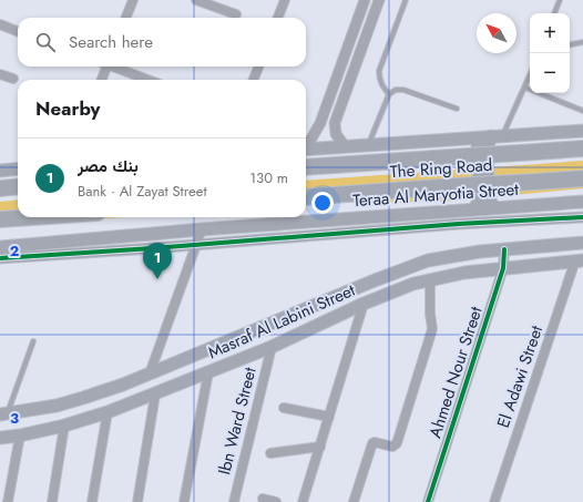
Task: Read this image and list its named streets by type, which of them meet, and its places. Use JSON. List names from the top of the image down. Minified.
{"streets":{"highway":["The Ring Road"],"main road":["Teraa Al Maryotia Street","Masraf Al Labini Street"],"street":["Ahmed Nour Street","El Adawi Street","Ibn Ward Street"]},"crossings":[["Masraf Al Labini Street","Ahmed Nour Street"],["Masraf Al Labini Street","El Adawi Street"],["Masraf Al Labini Street","Ibn Ward Street"]],"north":"top left","page":{"map_buttons":["+","−"],"search":"Search here","heading":"Nearby","list":[{"mark":"1","name":"بنك مصر","note":"Bank · Al Zayat Street","value":"130 m"}],"pins":"1"},"grid":{"rows":["2","3"]}}
